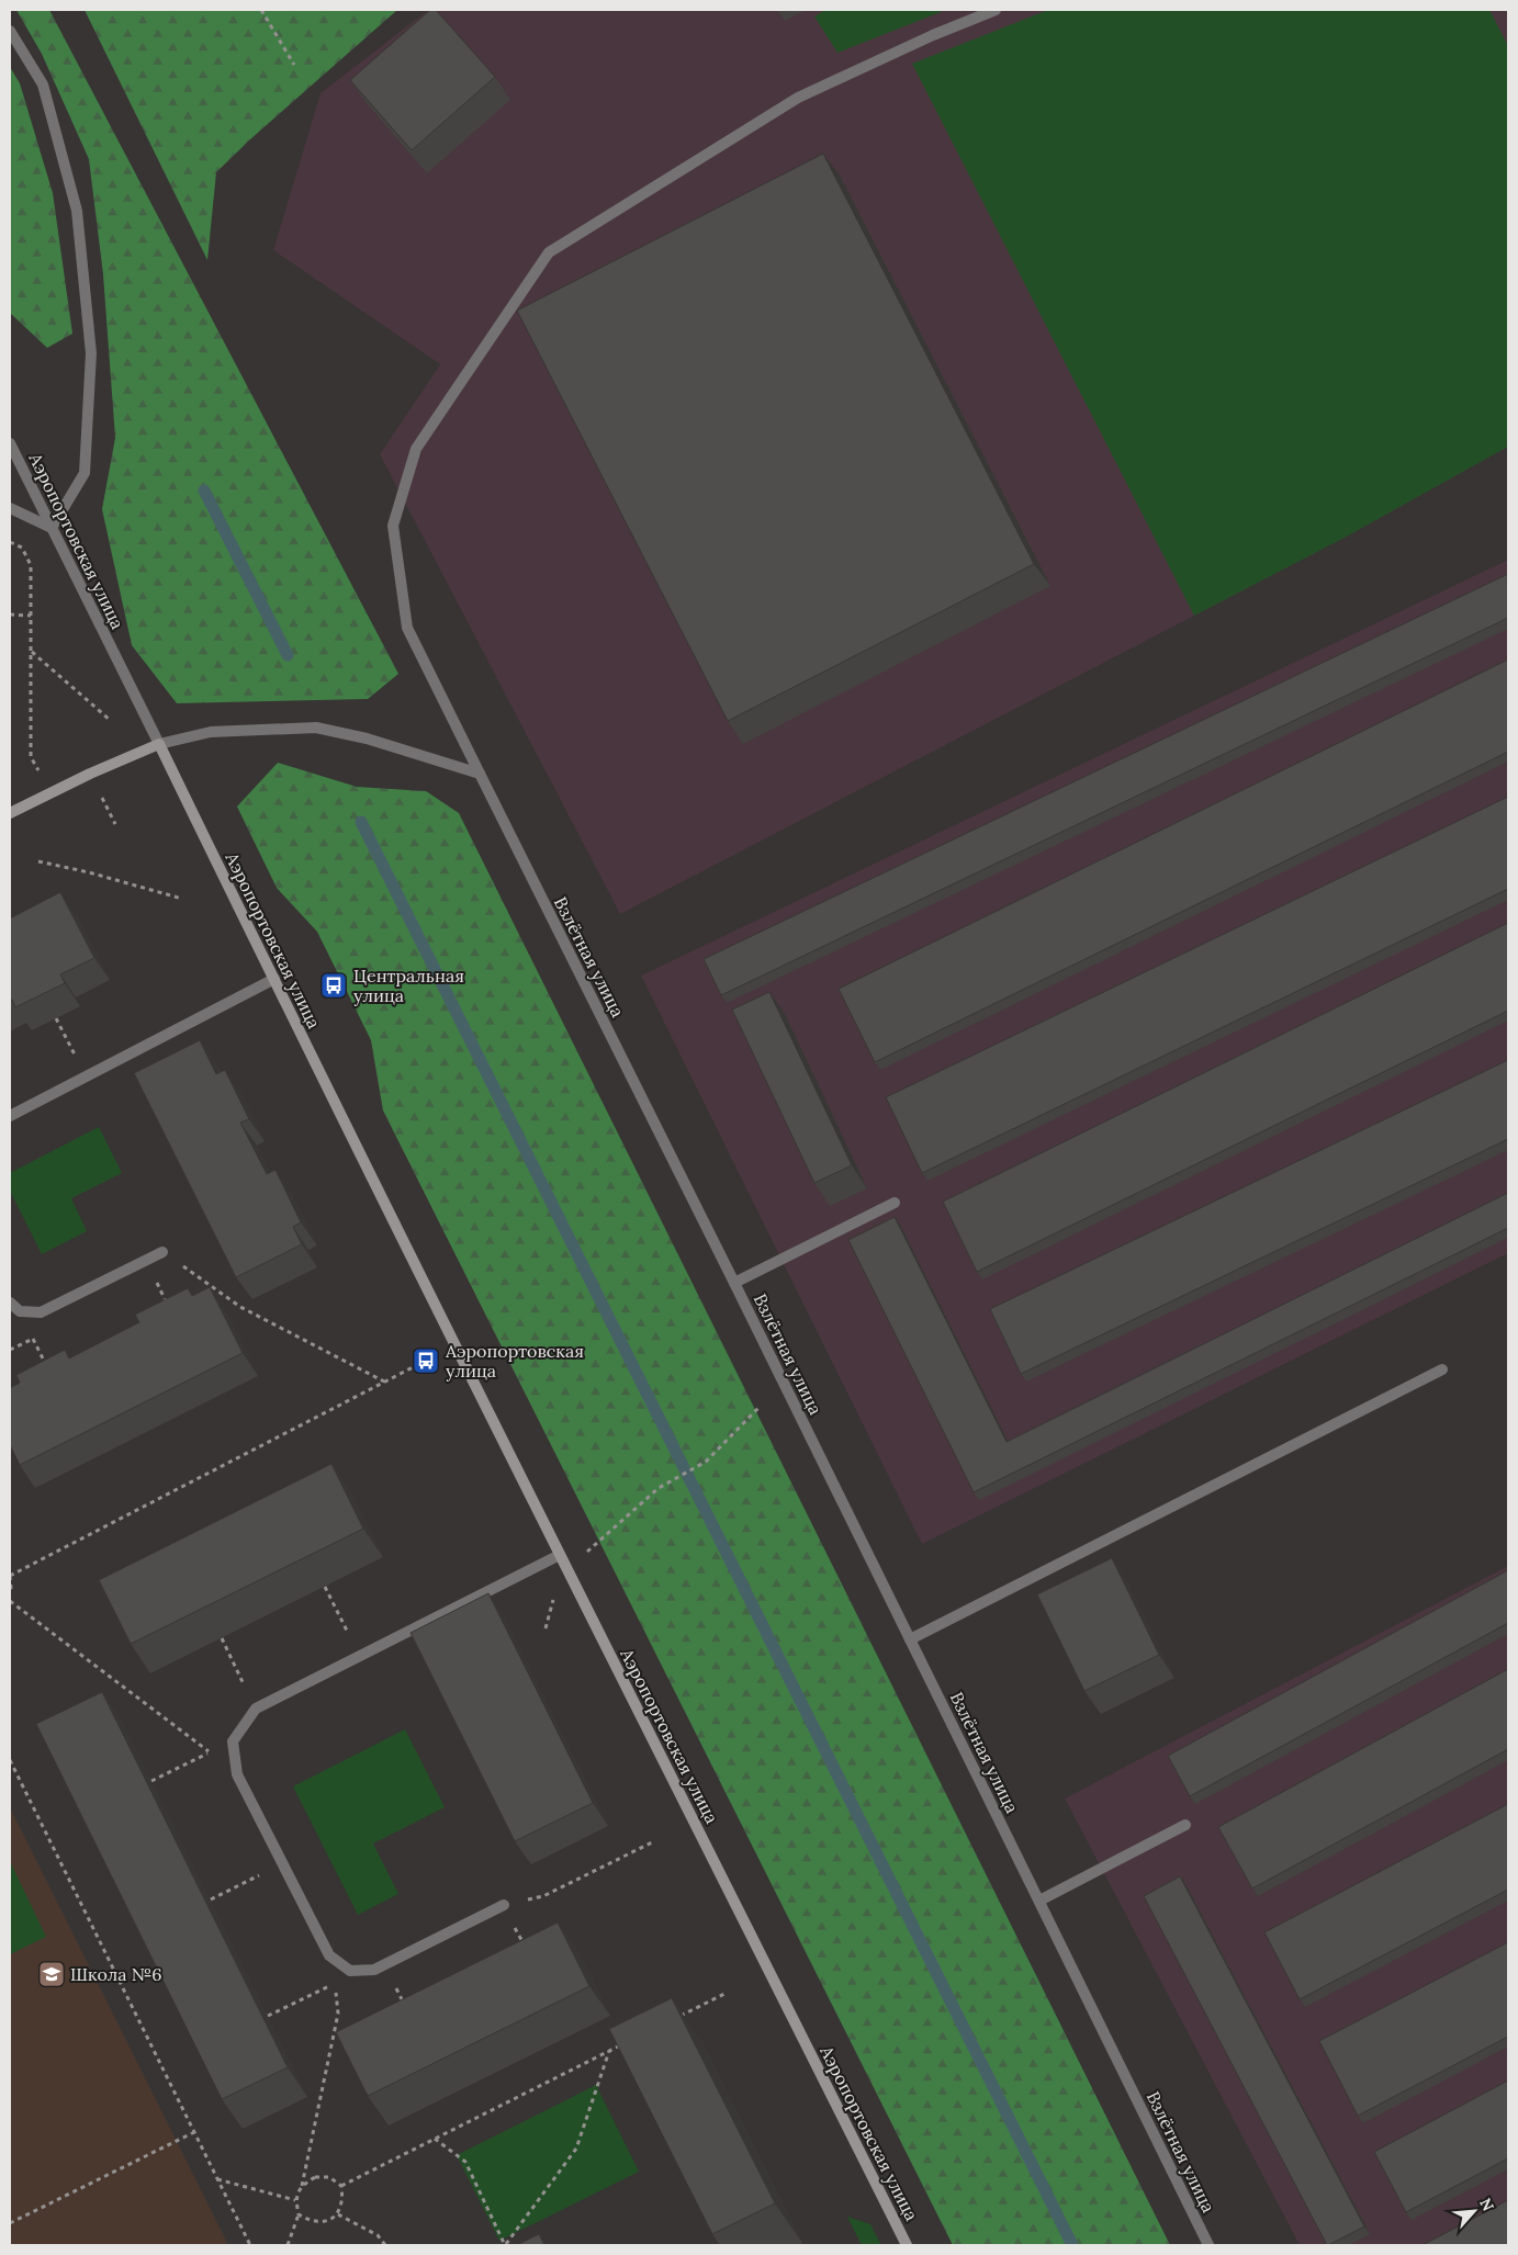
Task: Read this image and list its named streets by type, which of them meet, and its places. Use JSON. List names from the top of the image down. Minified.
{"streets":{"street":["Аэропортовская улица","Взлётная улица"]},"places":{"bus stop":["Центральная улица","Аэропортовская улица"],"school or university":["Школа №6"]},"north":"top right"}
